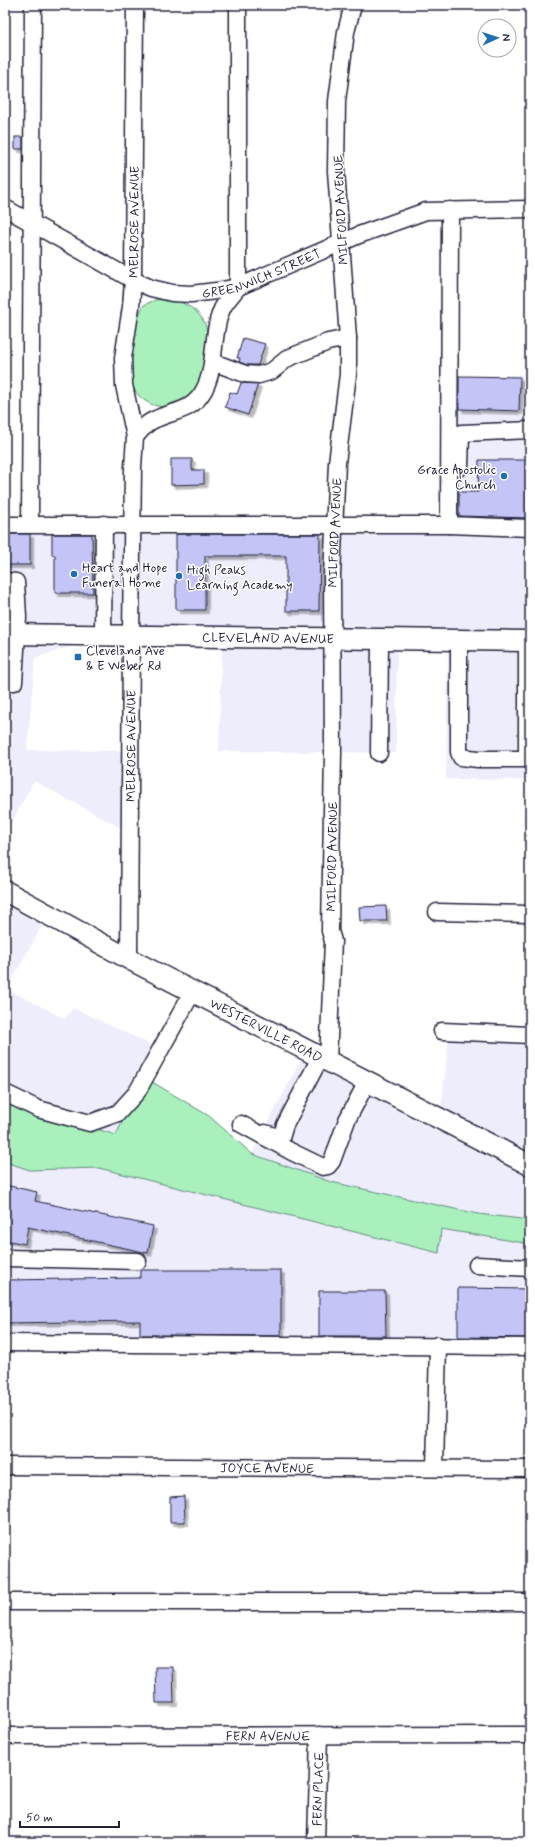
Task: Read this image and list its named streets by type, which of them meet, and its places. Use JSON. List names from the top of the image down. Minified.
{"streets":{"main road":["CLEVELAND AVENUE","WESTERVILLE ROAD"],"street":["MILFORD AVENUE","MELROSE AVENUE","GREENWICH STREET","JOYCE AVENUE","FERN AVENUE","FERN PLACE"]},"crossings":[["MILFORD AVENUE","GREENWICH STREET"],["MILFORD AVENUE","CLEVELAND AVENUE"],["MILFORD AVENUE","WESTERVILLE ROAD"],["MELROSE AVENUE","GREENWICH STREET"],["MELROSE AVENUE","CLEVELAND AVENUE"],["MELROSE AVENUE","WESTERVILLE ROAD"],["FERN AVENUE","FERN PLACE"]],"places":{"other":["Grace Apostolic Church","Heart and Hope Funeral Home","High Peaks Learning Academy"],"transit":["Cleveland Ave & E Weber Rd"]},"scale_bar":"50 m","north":"right"}
